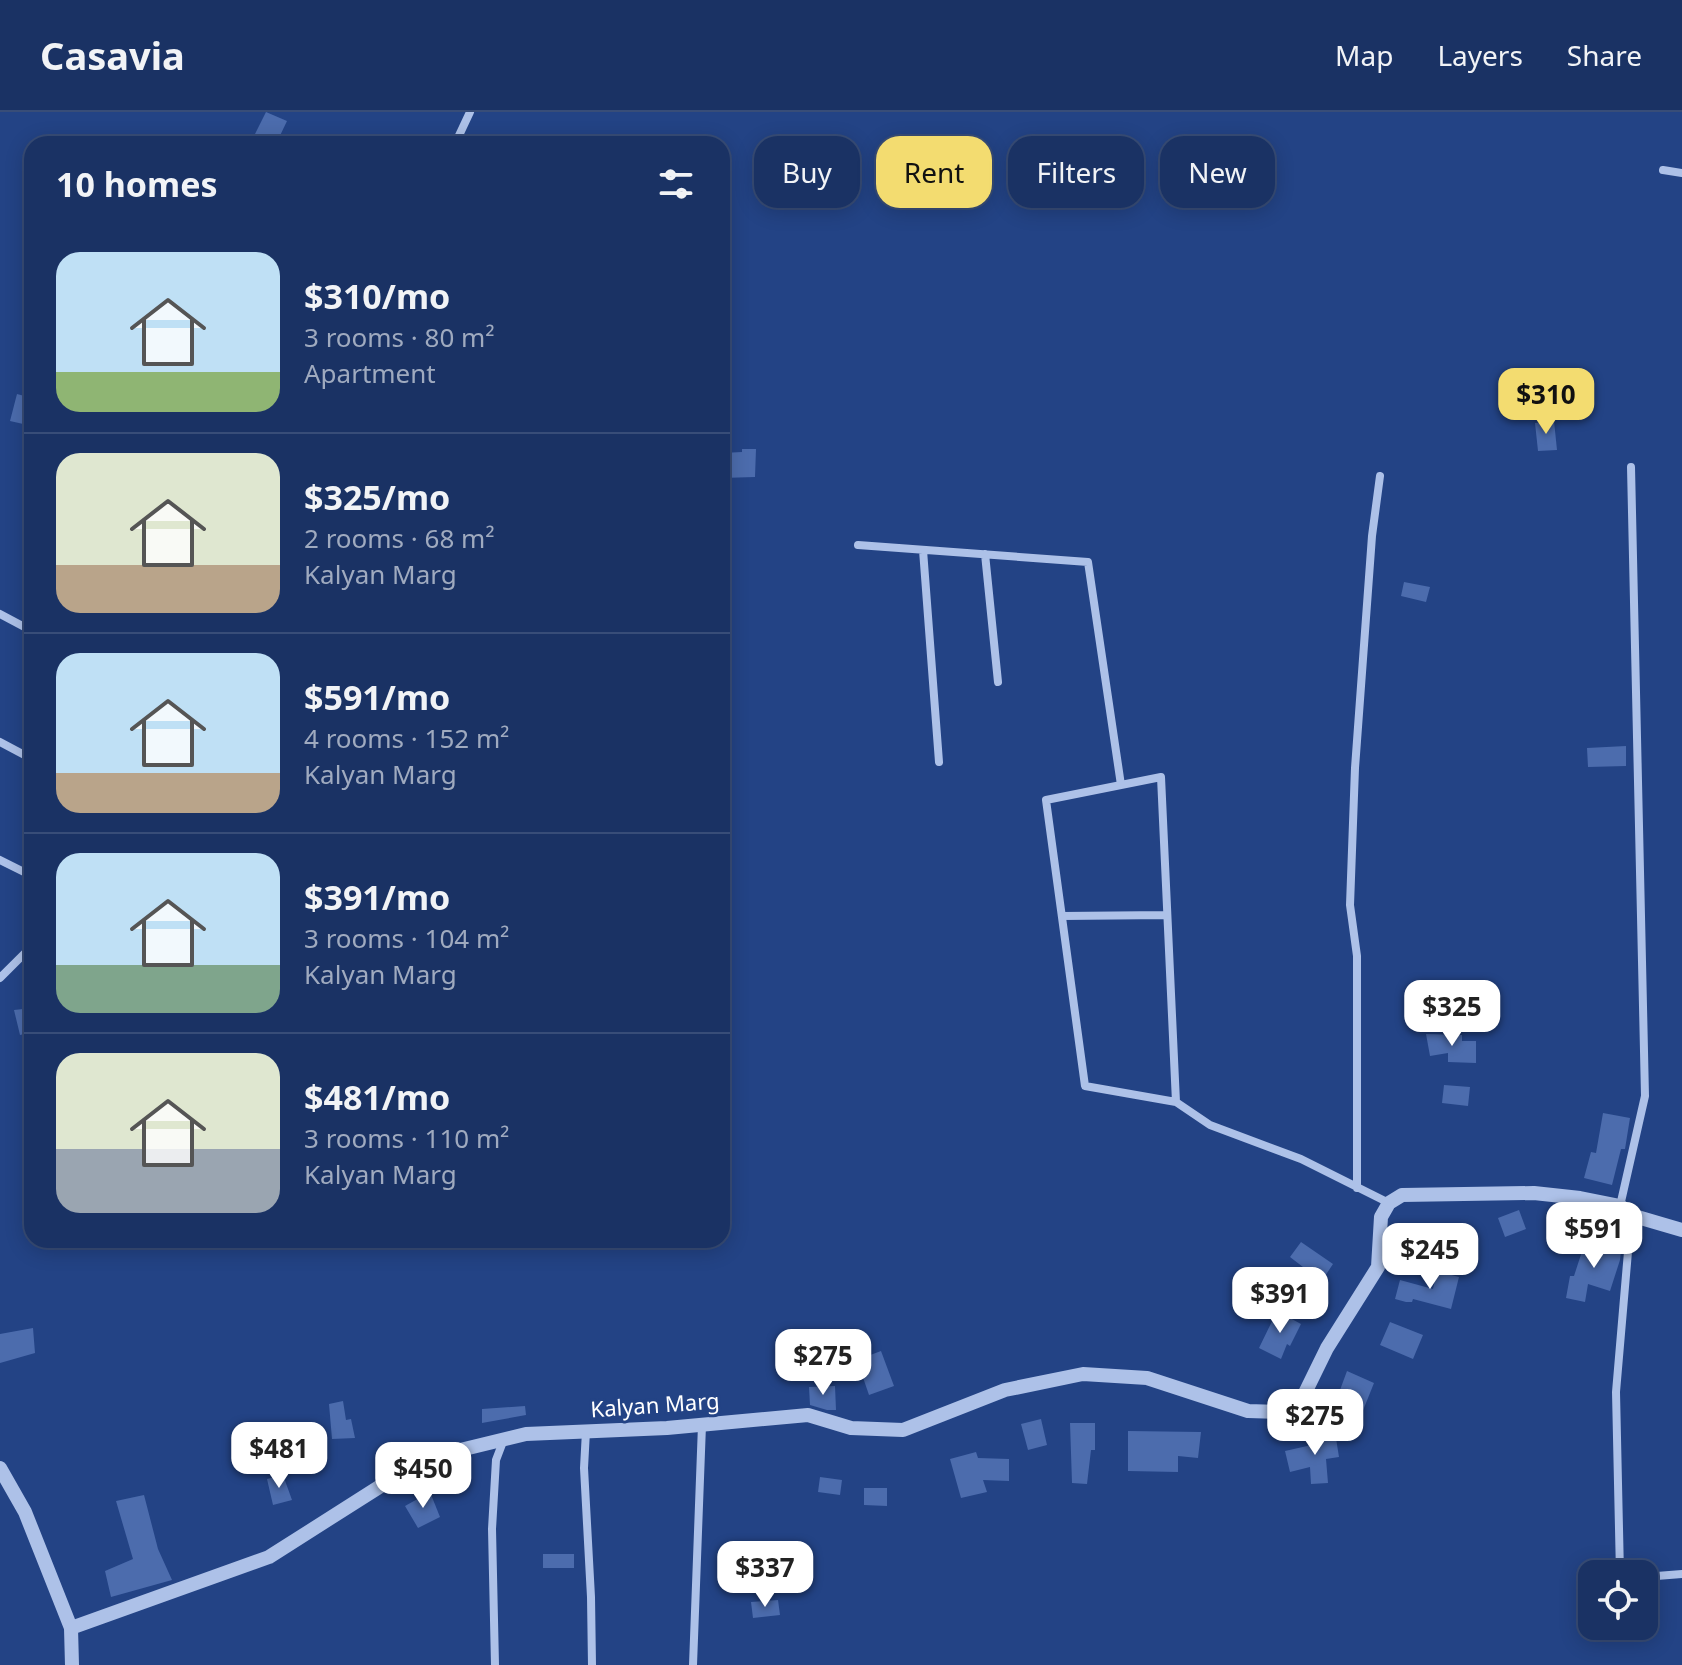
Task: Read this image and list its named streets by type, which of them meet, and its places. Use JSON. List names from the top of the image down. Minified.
{"streets":{"street":["Kalyan Marg"]},"page":{"header":"Casavia","nav":["Map","Layers","Share"],"chip":["Buy","Rent","Filters","New"],"heading":"10 homes","list":[{"name":"$310/mo","note":"3 rooms · 80 m² · Apartment"},{"name":"$325/mo","note":"2 rooms · 68 m² · Kalyan Marg"},{"name":"$591/mo","note":"4 rooms · 152 m² · Kalyan Marg"},{"name":"$391/mo","note":"3 rooms · 104 m² · Kalyan Marg"},{"name":"$481/mo","note":"3 rooms · 110 m² · Kalyan Marg"}],"price":["$310","$325","$591","$245","$391","$275","$275","$481","$450","$337"]}}
